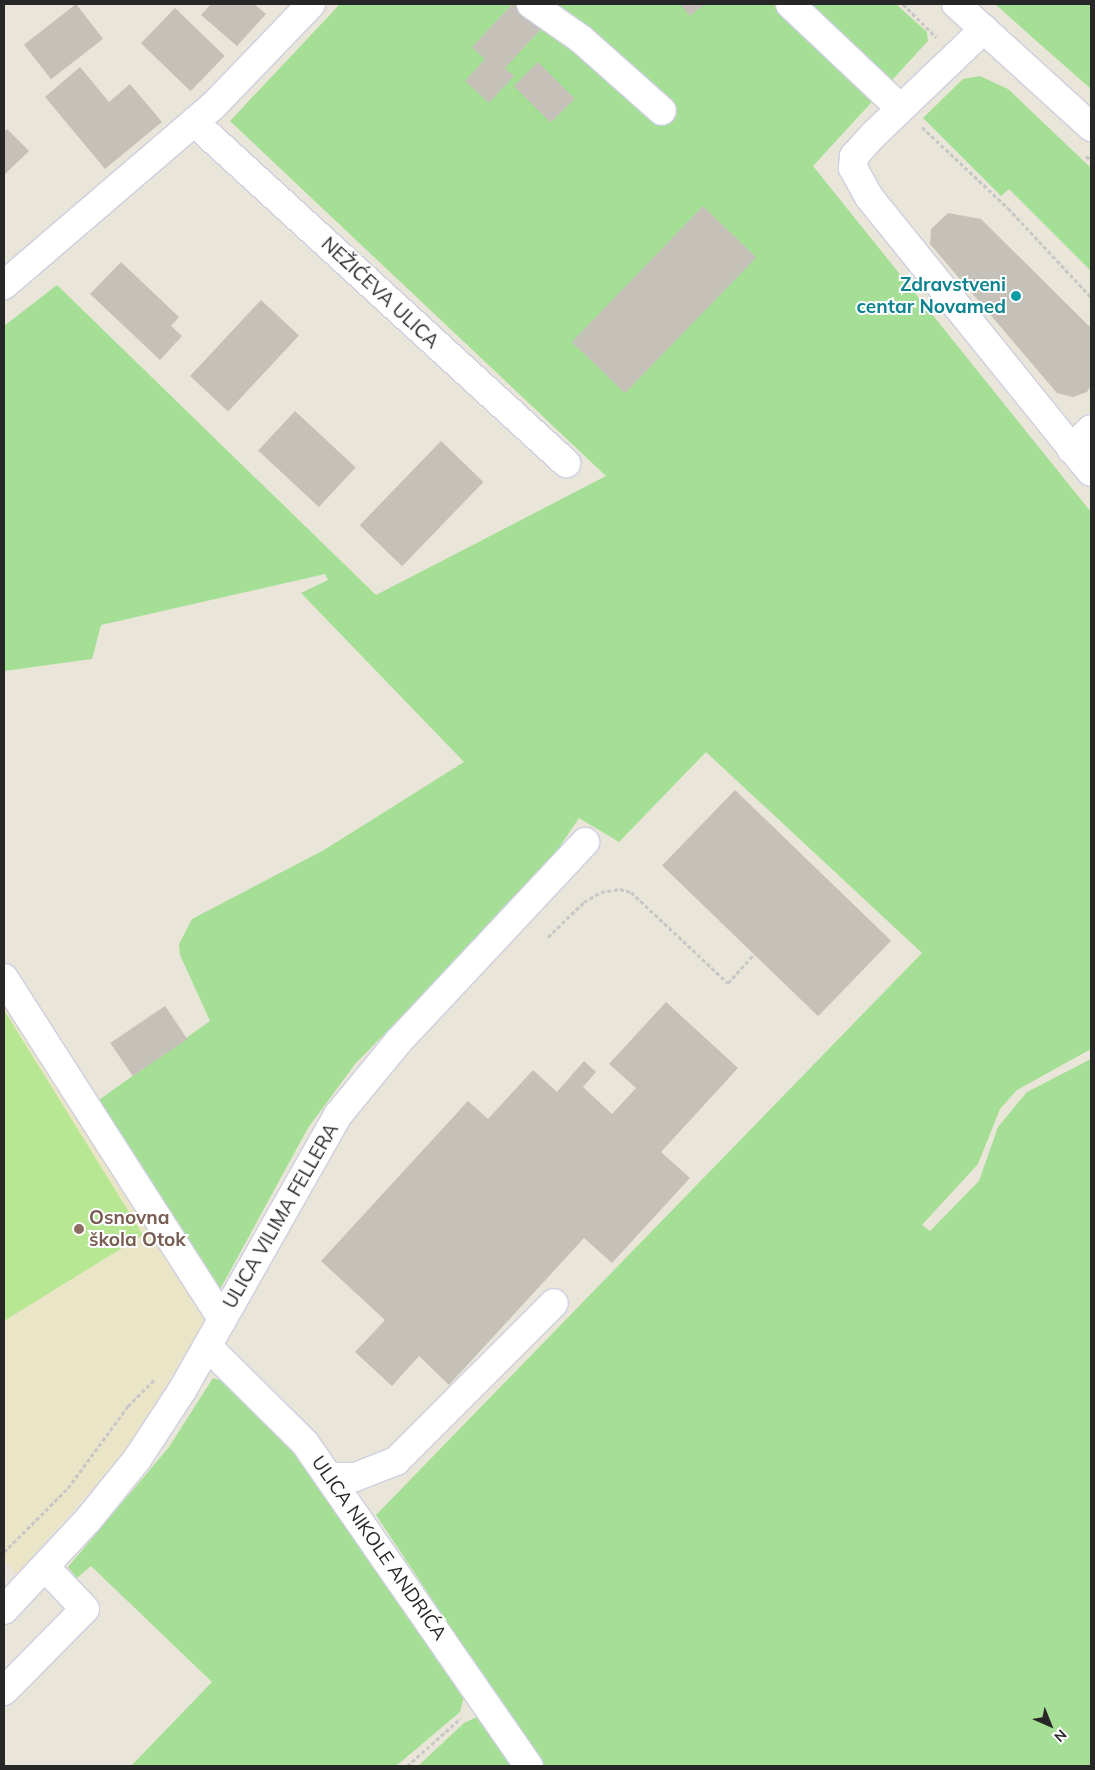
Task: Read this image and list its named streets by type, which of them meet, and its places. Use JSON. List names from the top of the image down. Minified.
{"streets":{"street":["NEŽIĆEVA ULICA","ULICA VILIMA FELLERA","ULICA NIKOLE ANDRIĆA"]},"crossings":[["ULICA VILIMA FELLERA","ULICA NIKOLE ANDRIĆA"]],"places":["Zdravstveni centar Novamed","Osnovna škola Otok"],"north":"bottom right"}
